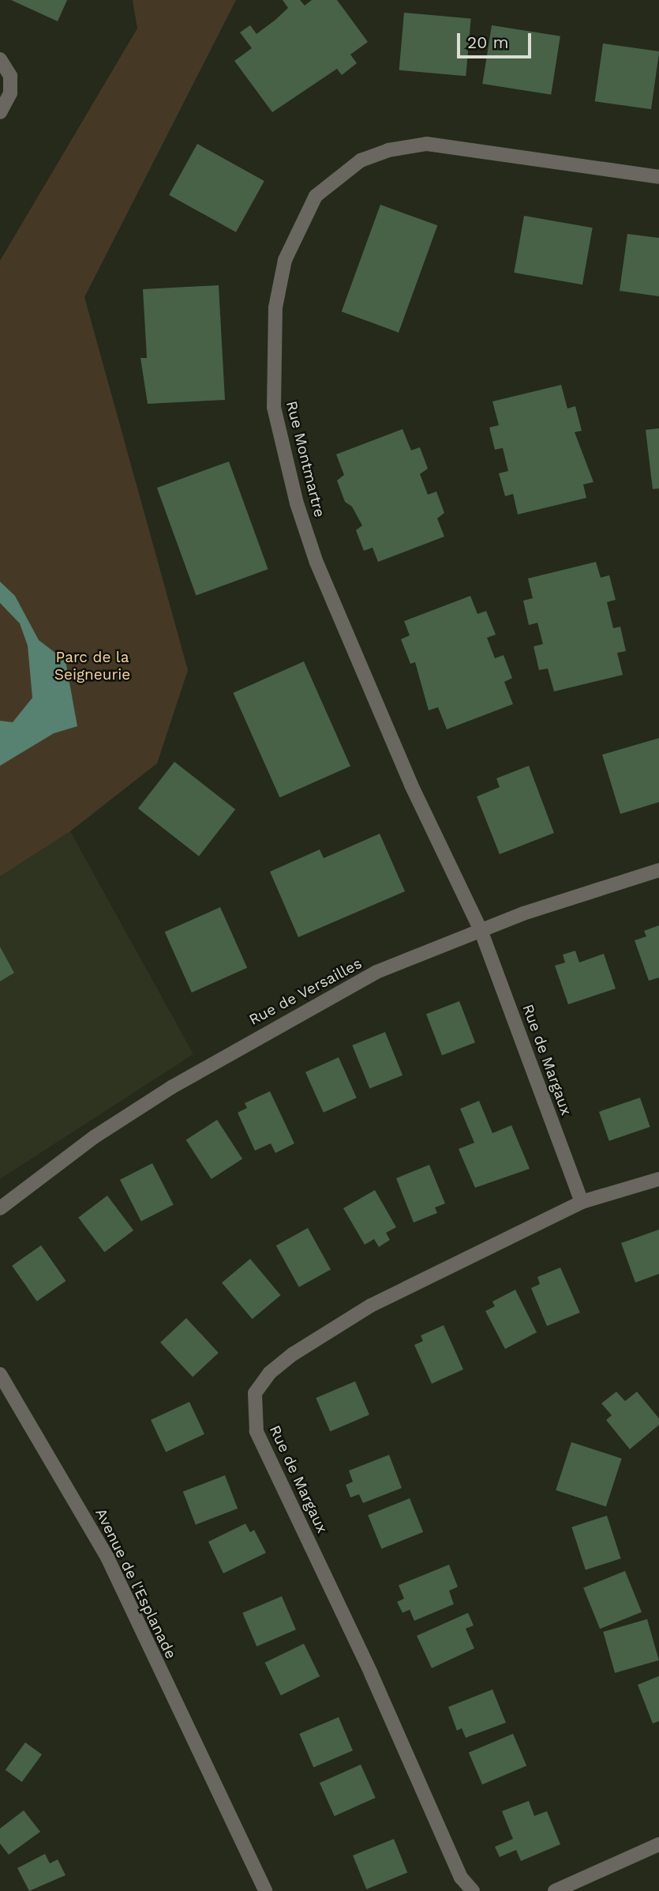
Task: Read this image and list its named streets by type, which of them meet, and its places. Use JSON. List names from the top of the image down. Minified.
{"streets":{"street":["Rue Montmartre","Rue de Versailles","Rue de Margaux","Avenue de l'Esplanade"]},"crossings":[["Rue Montmartre","Rue de Versailles"],["Rue Montmartre","Rue de Margaux"],["Rue de Versailles","Rue de Margaux"]],"parks":["Parc de la Seigneurie"],"scale_bar":"20 m"}
